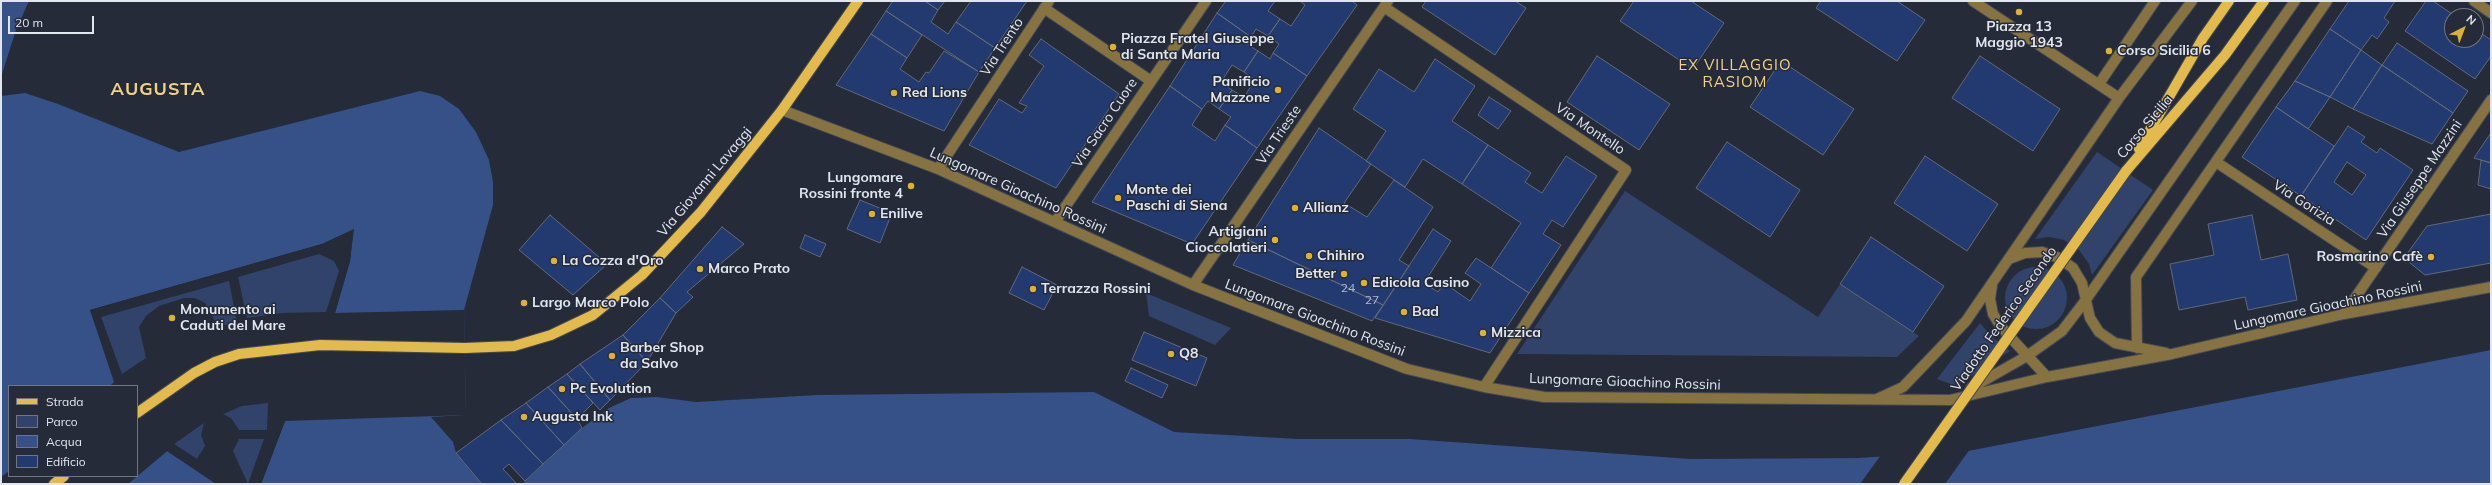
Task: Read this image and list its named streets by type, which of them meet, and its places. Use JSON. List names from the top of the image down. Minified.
{"streets":{"main road":["Corso Sicilia","Via Giovanni Lavaggi","Viadotto Federico Secondo"],"street":["Via Trento","Via Sacro Cuore","Via Montello","Via Trieste","Via Giuseppe Mazzini","Lungomare Gioachino Rossini","Via Gorizia"]},"crossings":[["Via Trento","Lungomare Gioachino Rossini"],["Via Sacro Cuore","Lungomare Gioachino Rossini"],["Corso Sicilia","Viadotto Federico Secondo"],["Via Montello","Via Trieste"],["Via Montello","Lungomare Gioachino Rossini"],["Via Trieste","Lungomare Gioachino Rossini"],["Via Giuseppe Mazzini","Lungomare Gioachino Rossini"],["Via Giuseppe Mazzini","Via Gorizia"],["Via Giovanni Lavaggi","Lungomare Gioachino Rossini"]],"districts":["EX VILLAGGIO RASIOM","AUGUSTA"],"places":["Piazza 13 Maggio 1943","Piazza Fratel Giuseppe di Santa Maria","Corso Sicilia 6","Panificio Mazzone","Red Lions","Lungomare Rossini fronte 4","Monte dei Paschi di Siena","Allianz","Enilive","Artigiani Cioccolatieri","Chihiro","Rosmarino Cafè","La Cozza d'Oro","Marco Prato","Better","Edicola Casino","Terrazza Rossini","Largo Marco Polo","Bad","Monumento ai Caduti del Mare","Mizzica","Q8","Barber Shop da Salvo","Pc Evolution","Augusta Ink"],"house_numbers":["24","27"],"legend":["Strada","Parco","Acqua","Edificio"],"scale_bar":"20 m","north":"top right"}
